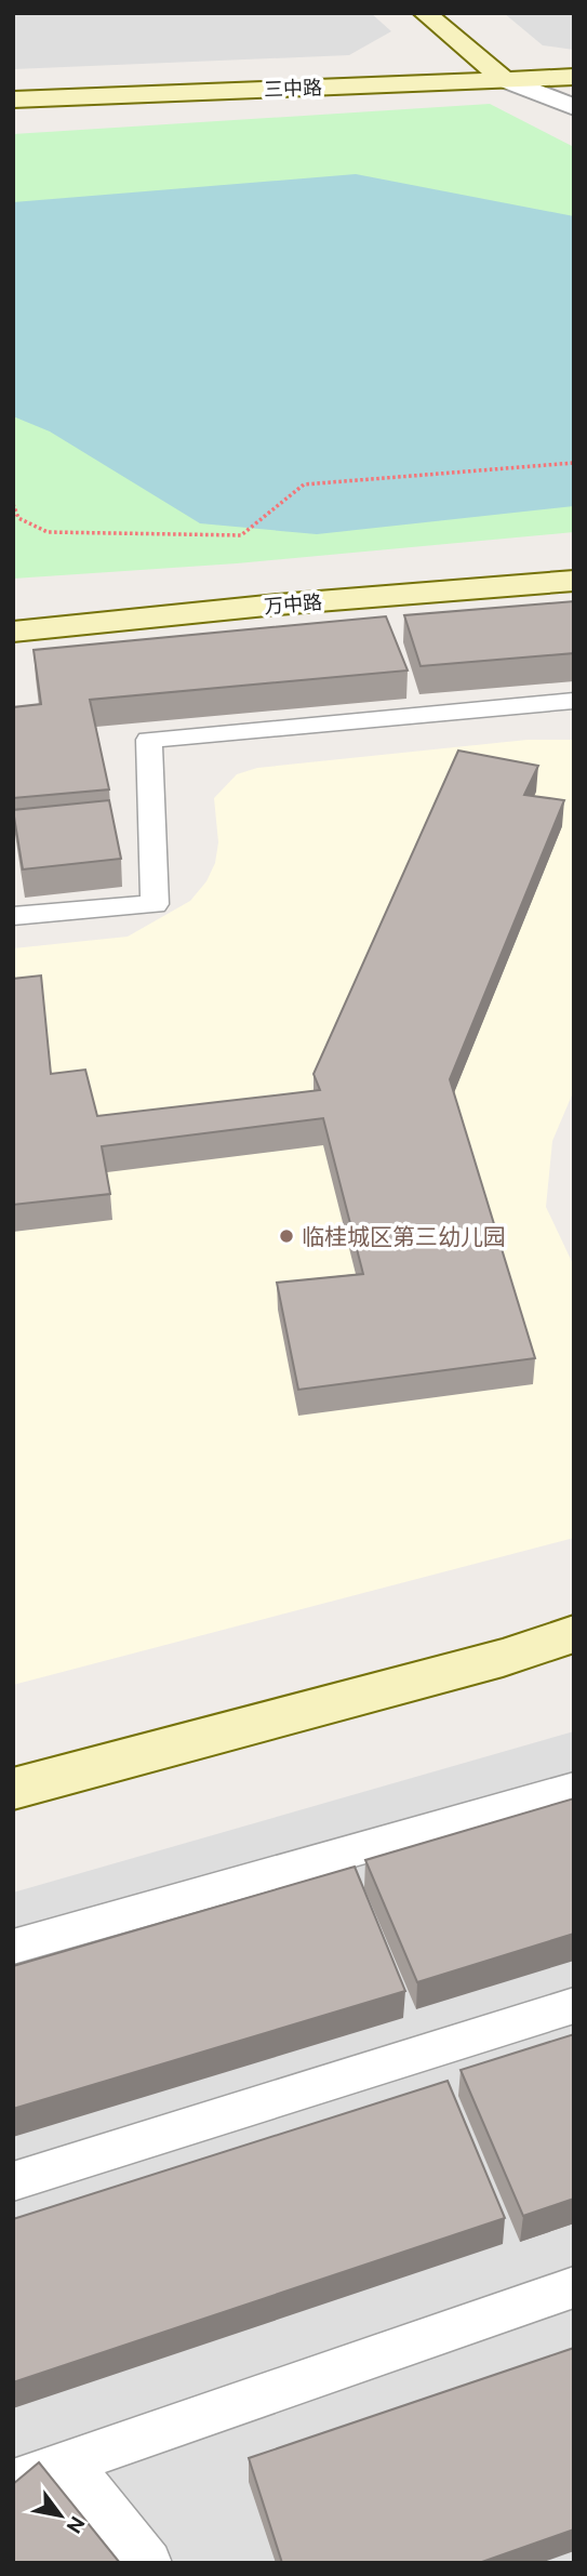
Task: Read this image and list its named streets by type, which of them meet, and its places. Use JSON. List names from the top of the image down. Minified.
{"streets":{"street":["三中路","万中路"]},"places":["临桂城区第三幼儿园"],"north":"bottom right"}
